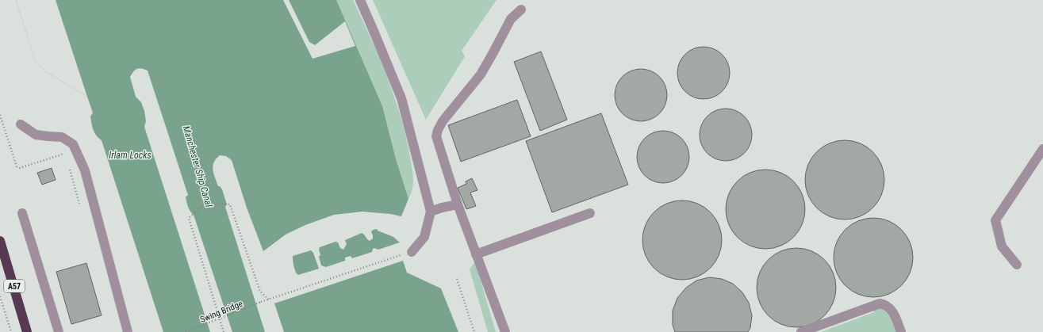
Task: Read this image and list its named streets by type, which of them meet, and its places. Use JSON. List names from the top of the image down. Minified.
{"streets":{"highway":["A57"],"path":["Swing Bridge"]},"water":["Irlam Locks","Manchester Ship Canal"]}
